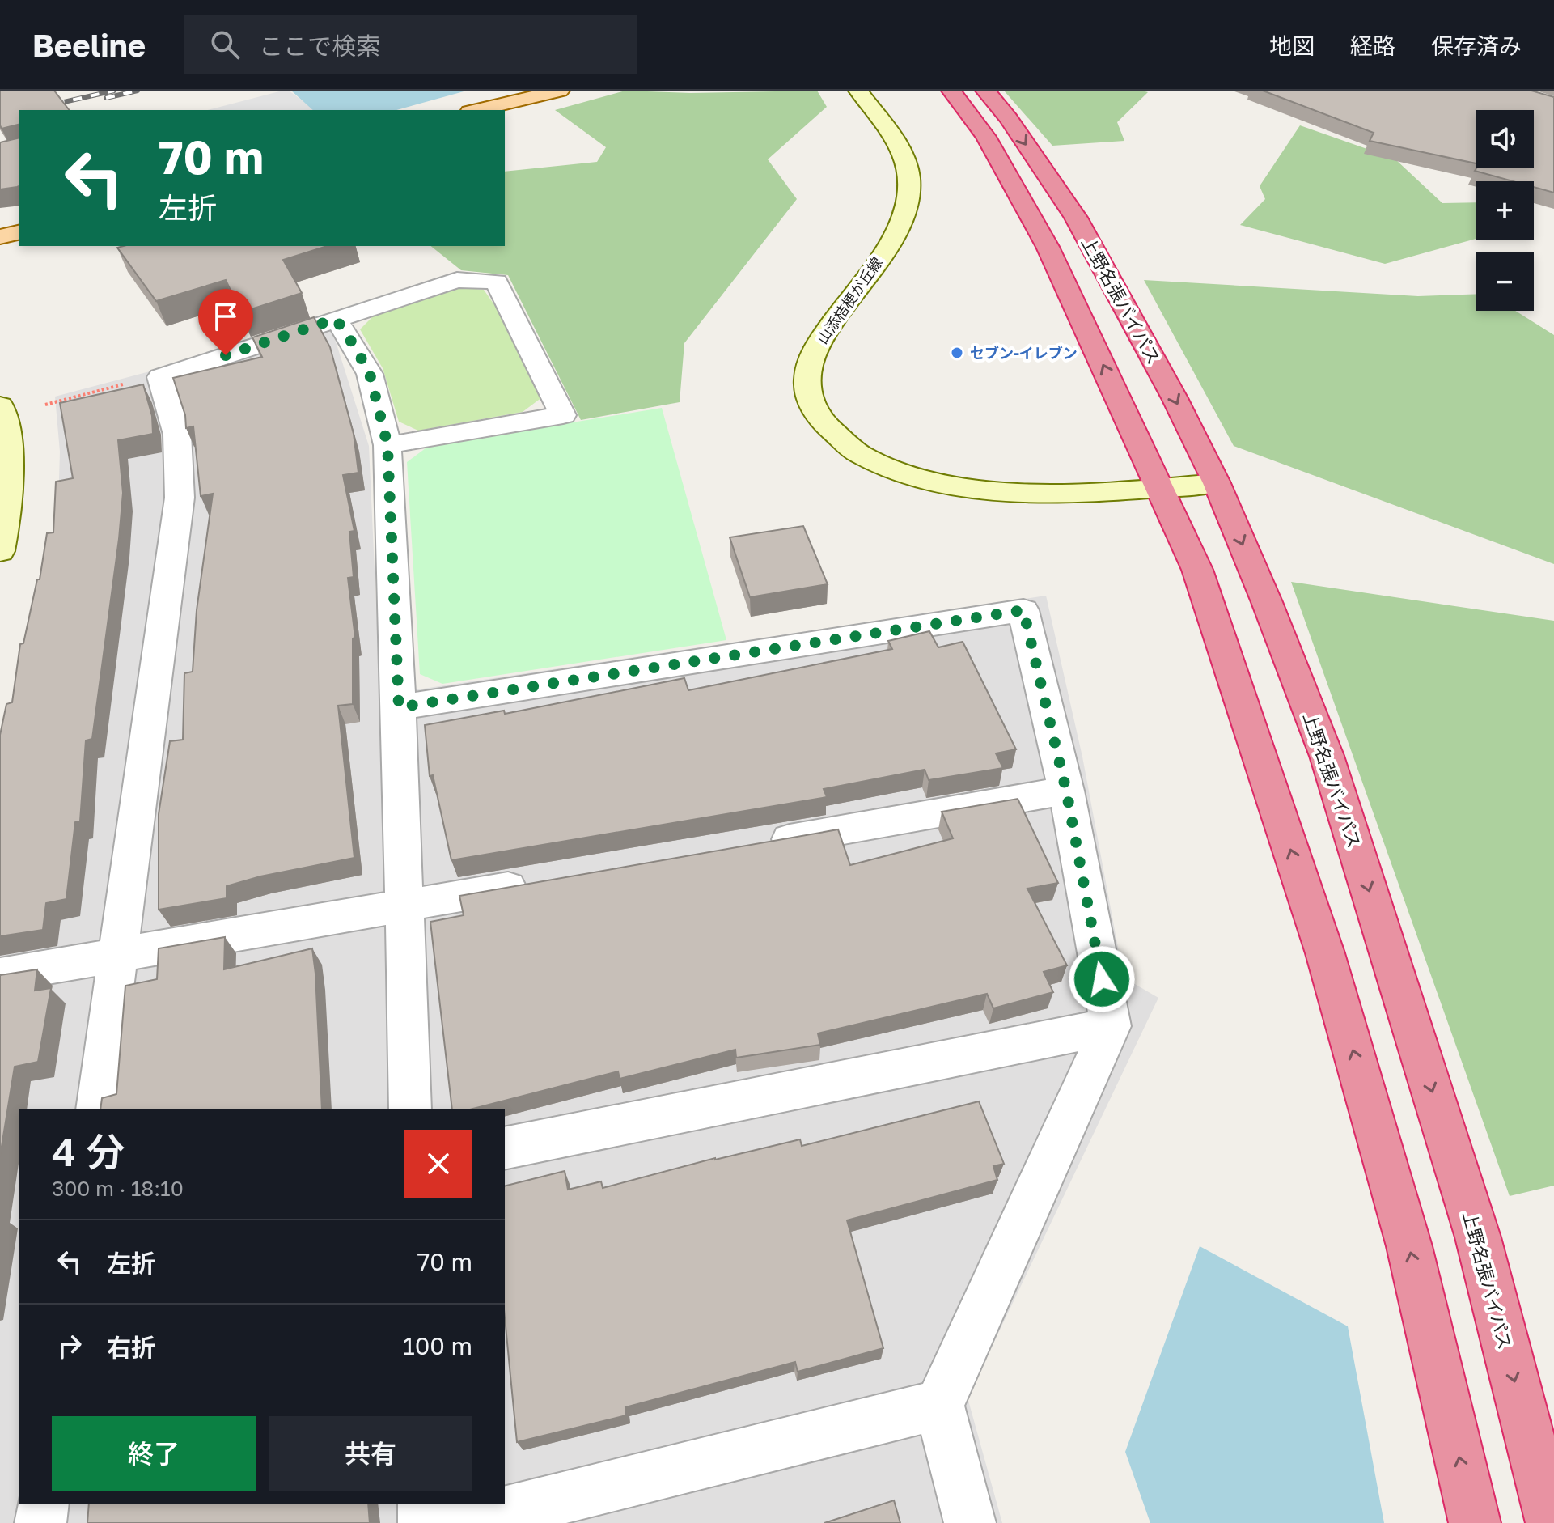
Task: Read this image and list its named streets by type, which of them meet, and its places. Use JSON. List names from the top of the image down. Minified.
{"streets":{"highway":["上野名張バイパス"],"main road":["山添桔梗が丘線"]},"crossings":[["山添桔梗が丘線","上野名張バイパス"]],"places":["セブン-イレブン"],"page":{"header":"Beeline","search":"ここで検索","nav":["地図","経路","保存済み"],"map_buttons":["+","−"],"turn":["70 m","左折"],"heading":["4 分","300 m · 18:10"],"list":[{"name":"左折","value":"70 m"},{"name":"右折","value":"100 m"}],"buttons":["終了","共有"]}}
